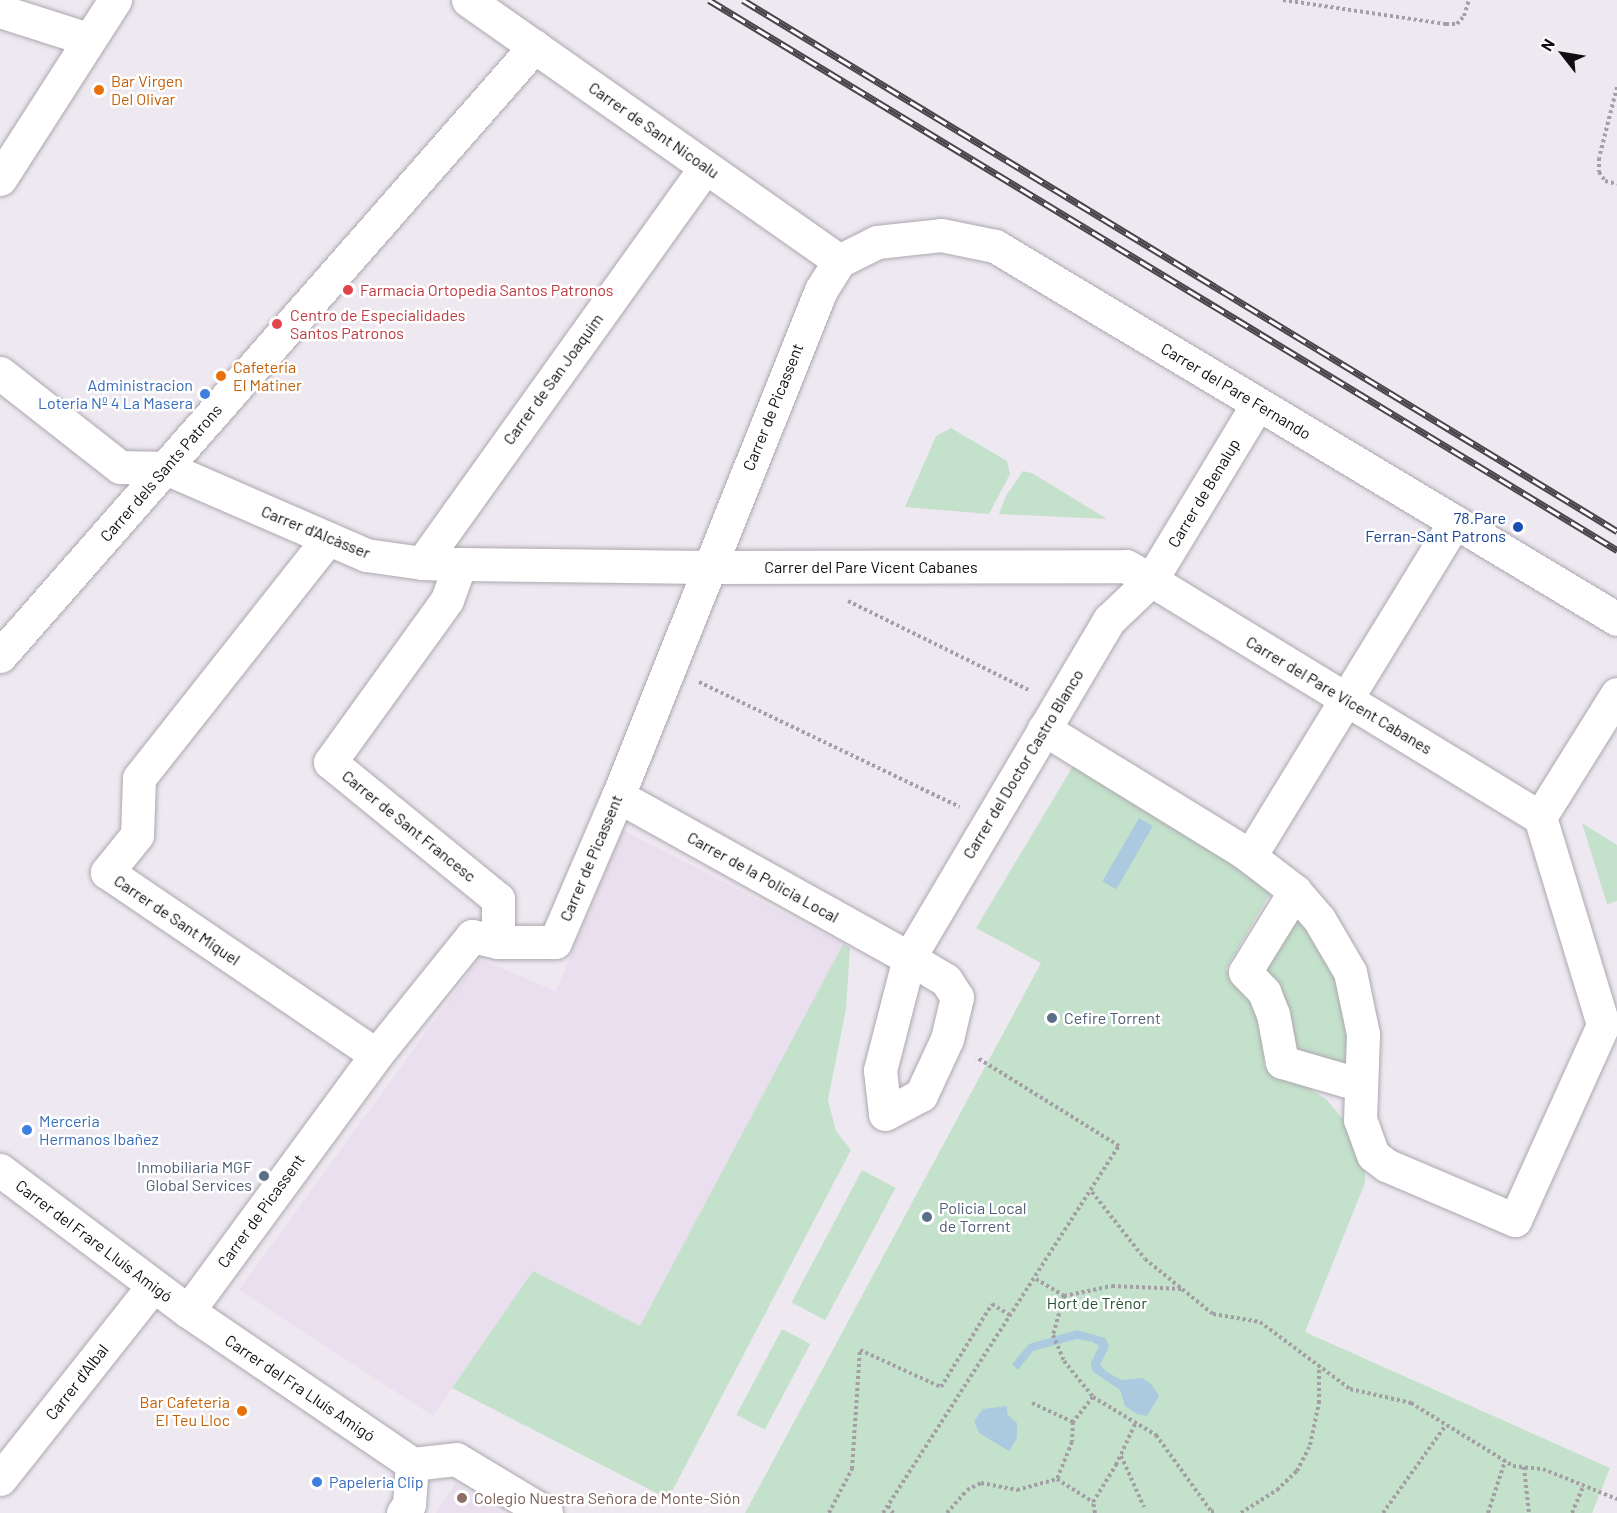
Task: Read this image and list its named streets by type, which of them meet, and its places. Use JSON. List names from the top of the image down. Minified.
{"streets":{"street":["Carrer de Sant Nicoalu","Carrer de San Joaquim","Carrer del Pare Fernando","Carrer de Picassent","Carrer dels Sants Patrons","Carrer de Benalup","Carrer d'Alcàsser","Carrer del Pare Vicent Cabanes","Carrer del Doctor Castro Blanco","Carrer de Sant Francesc","Carrer de la Policia Local","Carrer de Sant Miquel","Carrer del Frare Lluís Amigó","Carrer d'Albal","Carrer del Fra Lluís Amigó"]},"crossings":[["Carrer de Sant Nicoalu","Carrer de San Joaquim"],["Carrer de Sant Nicoalu","Carrer del Pare Fernando"],["Carrer de Sant Nicoalu","Carrer de Picassent"],["Carrer de Sant Nicoalu","Carrer dels Sants Patrons"],["Carrer de San Joaquim","Carrer d'Alcàsser"],["Carrer del Pare Fernando","Carrer de Picassent"],["Carrer del Pare Fernando","Carrer de Benalup"],["Carrer de Picassent","Carrer d'Alcàsser"],["Carrer de Picassent","Carrer del Pare Vicent Cabanes"],["Carrer de Picassent","Carrer de Sant Francesc"],["Carrer de Picassent","Carrer de la Policia Local"],["Carrer de Picassent","Carrer de Sant Miquel"],["Carrer de Picassent","Carrer del Frare Lluís Amigó"],["Carrer de Picassent","Carrer del Fra Lluís Amigó"],["Carrer dels Sants Patrons","Carrer d'Alcàsser"],["Carrer de Benalup","Carrer del Pare Vicent Cabanes"],["Carrer de Benalup","Carrer del Doctor Castro Blanco"],["Carrer d'Alcàsser","Carrer del Pare Vicent Cabanes"],["Carrer d'Alcàsser","Carrer de Sant Francesc"],["Carrer d'Alcàsser","Carrer de Sant Miquel"],["Carrer del Pare Vicent Cabanes","Carrer del Doctor Castro Blanco"],["Carrer del Doctor Castro Blanco","Carrer de la Policia Local"],["Carrer del Frare Lluís Amigó","Carrer d'Albal"],["Carrer del Frare Lluís Amigó","Carrer del Fra Lluís Amigó"]],"parks":["Hort de Trènor"],"places":["Bar Virgen Del Olivar","Farmacia Ortopedia Santos Patronos","Centro de Especialidades Santos Patronos","Cafeteria El Matiner","Administracion Loteria Nº 4 La Masera","78.Pare Ferran-Sant Patrons","Cefire Torrent","Merceria Hermanos Ibañez","Inmobiliaria MGF Global Services","Policia Local de Torrent","Bar Cafeteria El Teu Lloc","Papeleria Clip","Colegio Nuestra Señora de Monte-Sión"],"north":"top left"}
